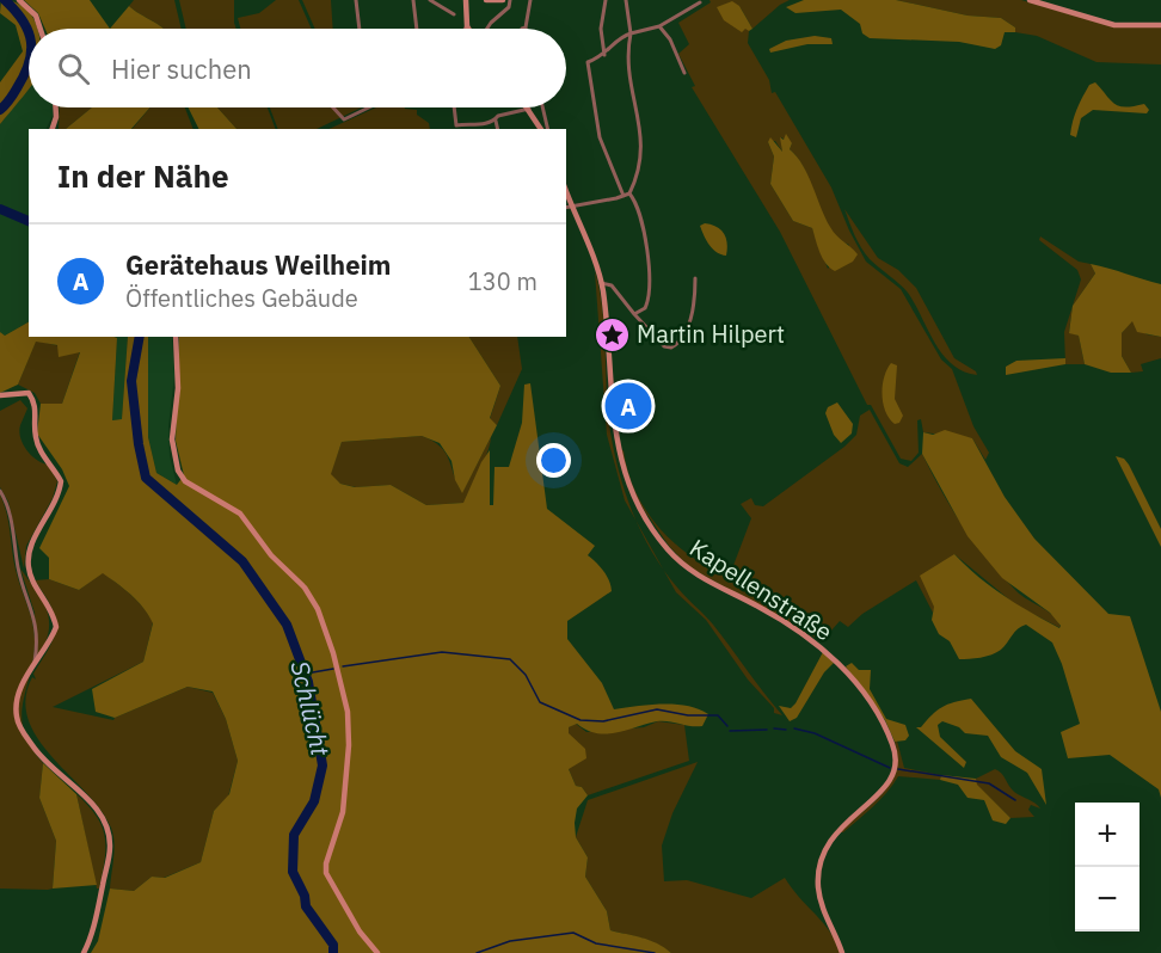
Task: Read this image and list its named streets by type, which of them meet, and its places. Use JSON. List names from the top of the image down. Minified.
{"streets":{"street":["Kapellenstraße"]},"water":["Schlücht"],"places":{"place":["Martin Hilpert"]},"page":{"search":"Hier suchen","heading":"In der Nähe","list":[{"mark":"A","name":"Gerätehaus Weilheim","note":"Öffentliches Gebäude","value":"130 m"}],"pins":"A","map_buttons":["+","−"]}}
